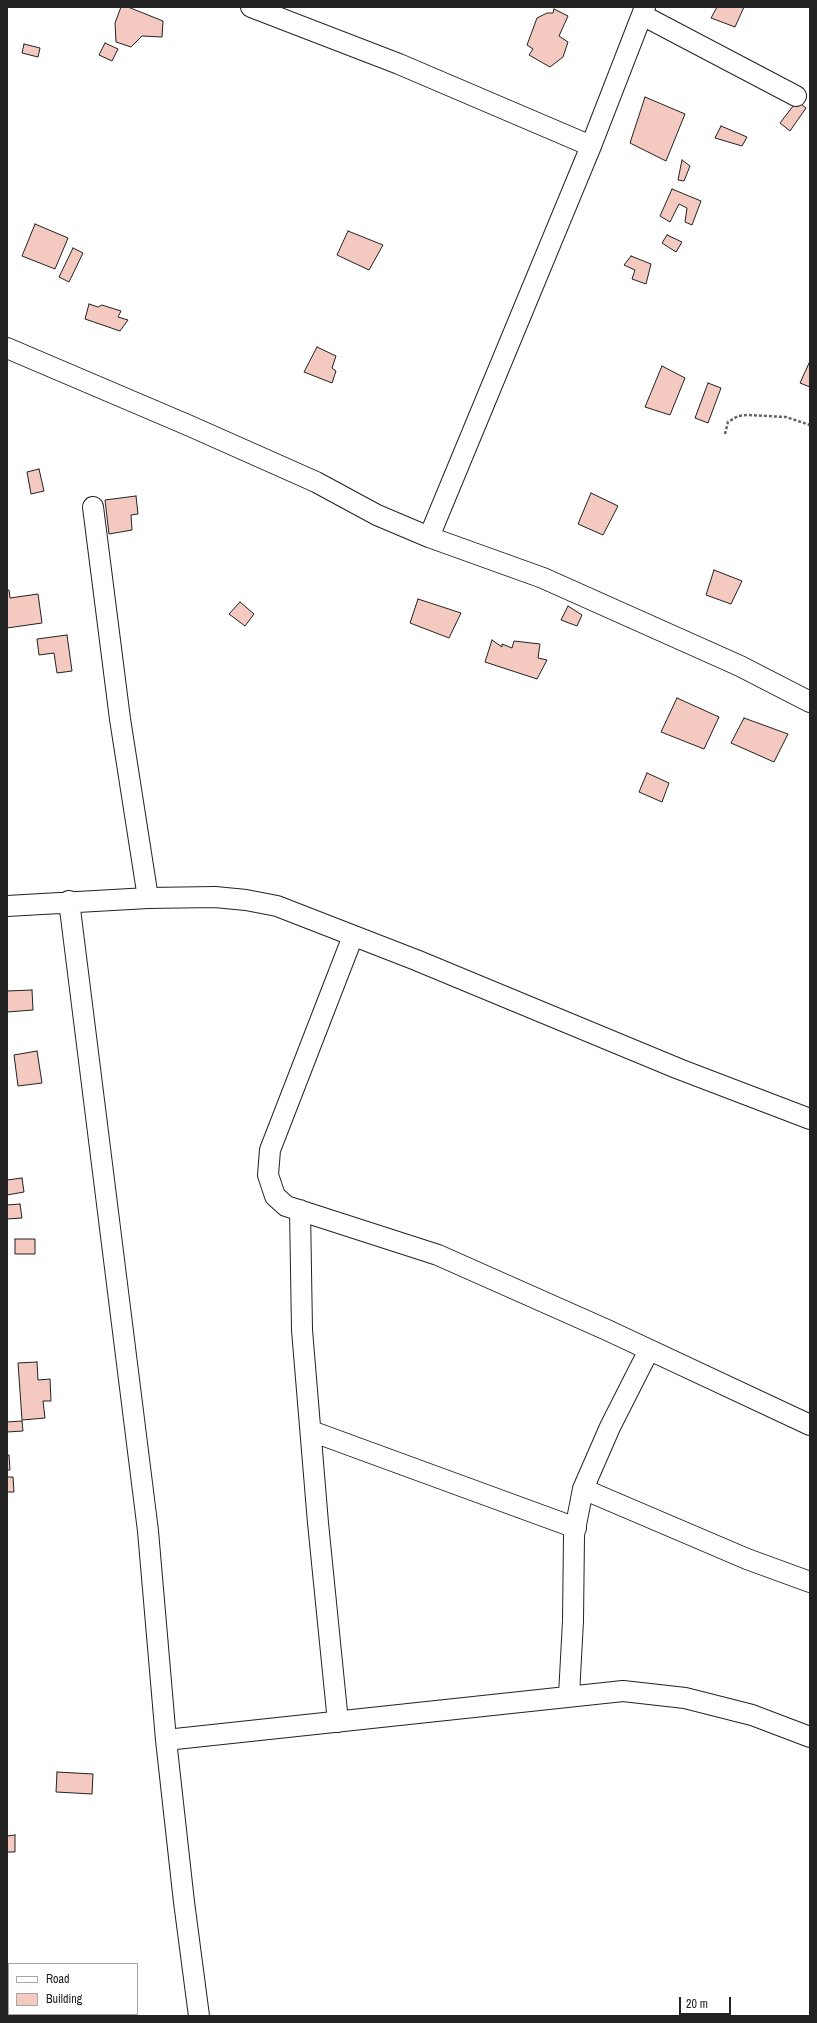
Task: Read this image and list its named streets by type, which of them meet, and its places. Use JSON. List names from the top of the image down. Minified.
{"legend":["Road","Building"],"scale_bar":"20 m"}
